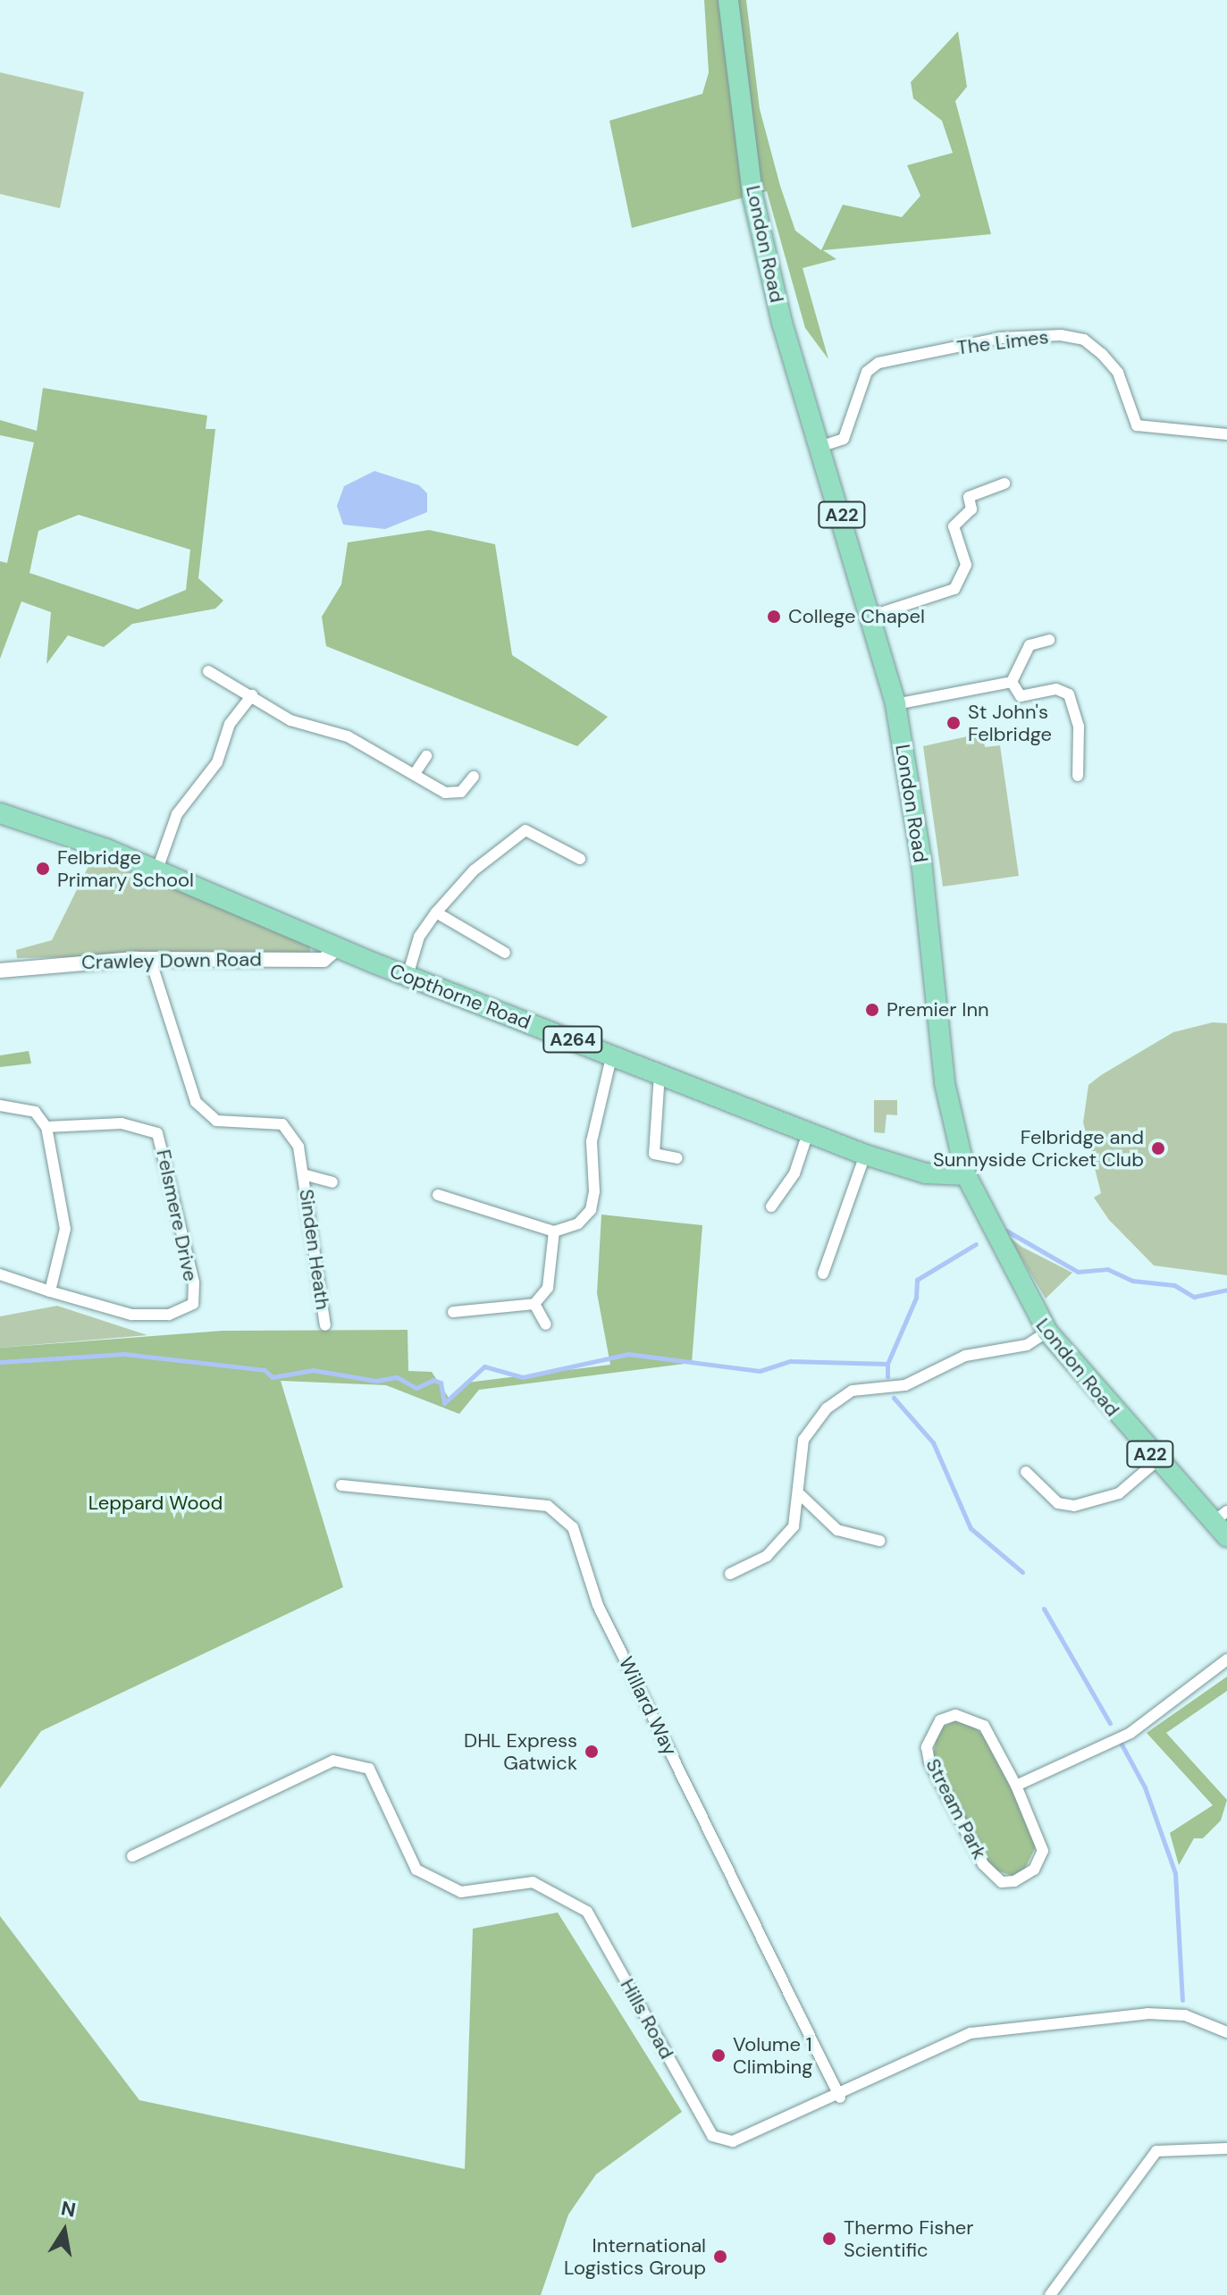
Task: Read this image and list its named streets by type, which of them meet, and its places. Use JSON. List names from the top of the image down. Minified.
{"streets":{"highway":["London Road","A22","Copthorne Road","A264"],"street":["The Limes","Crawley Down Road","Felsmere Drive","Sinden Heath","Willard Way","Stream Park","Hills Road"]},"crossings":[["London Road","The Limes"],["London Road","Copthorne Road"],["Crawley Down Road","Copthorne Road"],["Crawley Down Road","Sinden Heath"],["Willard Way","Hills Road"]],"parks":["Leppard Wood"],"places":["College Chapel","St John's Felbridge","Felbridge Primary School","Premier Inn","Felbridge and Sunnyside Cricket Club","DHL Express Gatwick","Volume 1 Climbing","Thermo Fisher Scientific","International Logistics Group"],"north":"top"}
